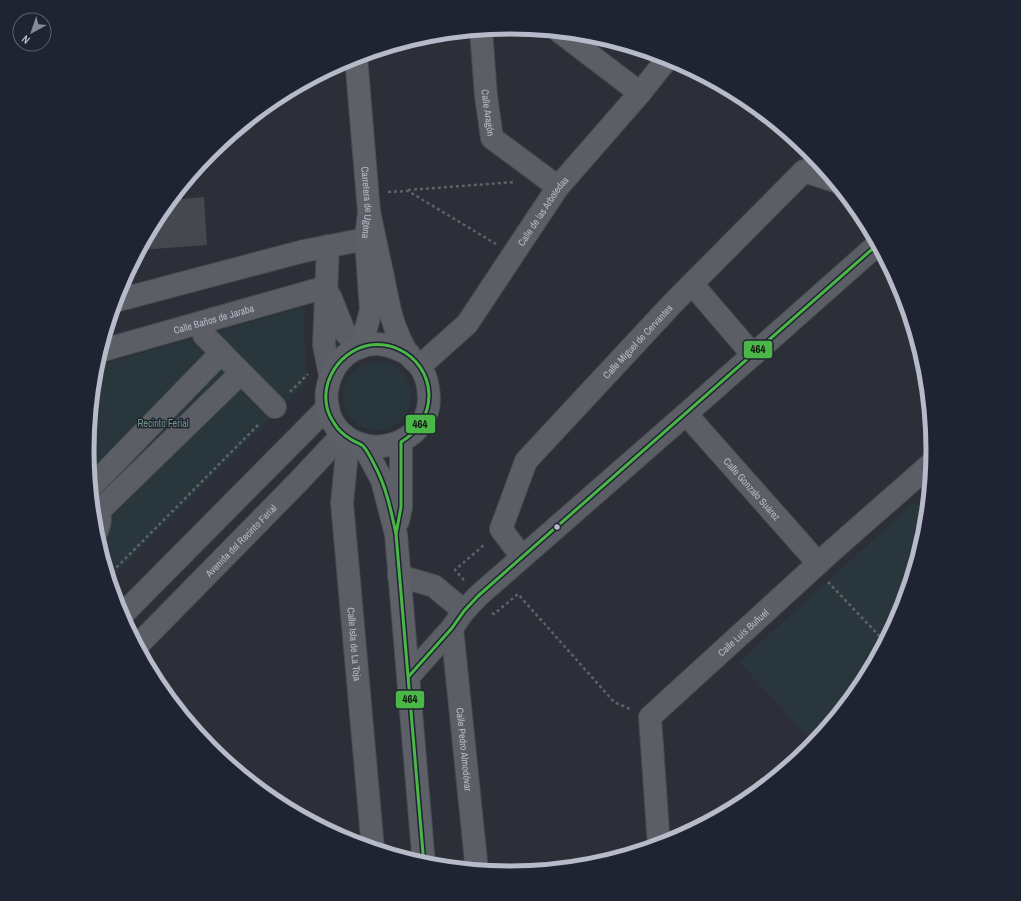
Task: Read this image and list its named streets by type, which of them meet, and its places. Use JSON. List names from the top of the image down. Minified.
{"streets":{"main road":["Carretera de Ugena"],"street":["Calle Aragón","Calle de las Arboledas","Calle Baños de Jaraba","Calle Miguel de Cervantes","Calle Gonzalo Suárez","Avenida del Recinto Ferial","Calle Luis Buñuel","Calle Isla de La Toja","Calle Pedro Almodóvar"]},"crossings":[["Calle Aragón","Calle de las Arboledas"],["Carretera de Ugena","Calle de las Arboledas"],["Carretera de Ugena","Avenida del Recinto Ferial"],["Carretera de Ugena","Calle Isla de La Toja"],["Calle de las Arboledas","Avenida del Recinto Ferial"],["Calle de las Arboledas","Calle Isla de La Toja"],["Calle Gonzalo Suárez","Calle Luis Buñuel"],["Avenida del Recinto Ferial","Calle Isla de La Toja"]],"parks":["Recinto Ferial"],"lines":["transit line 464"],"north":"bottom left"}
